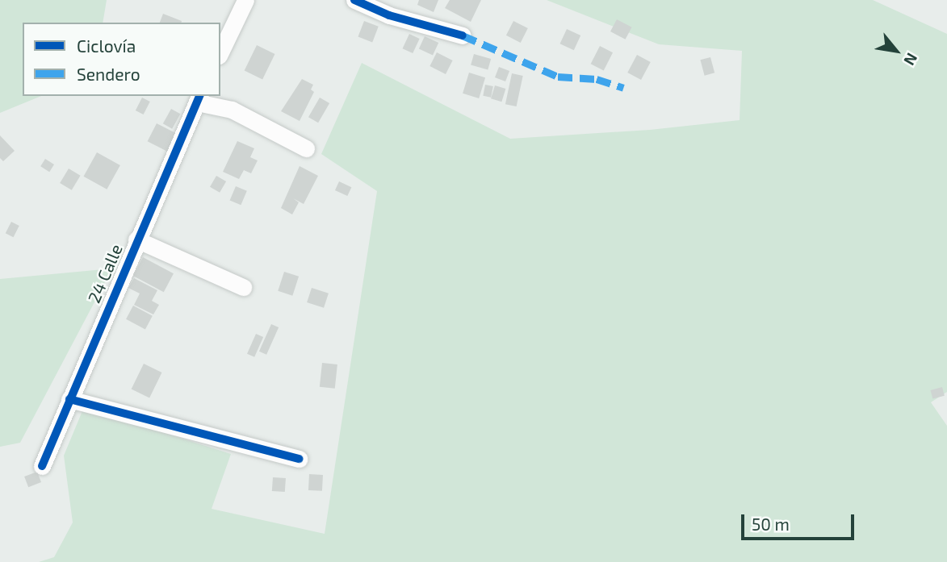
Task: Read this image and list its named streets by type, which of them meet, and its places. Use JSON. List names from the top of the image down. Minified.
{"streets":{"street":["24 Calle"]},"legend":["Ciclovía","Sendero"],"scale_bar":"50 m","north":"bottom right"}
